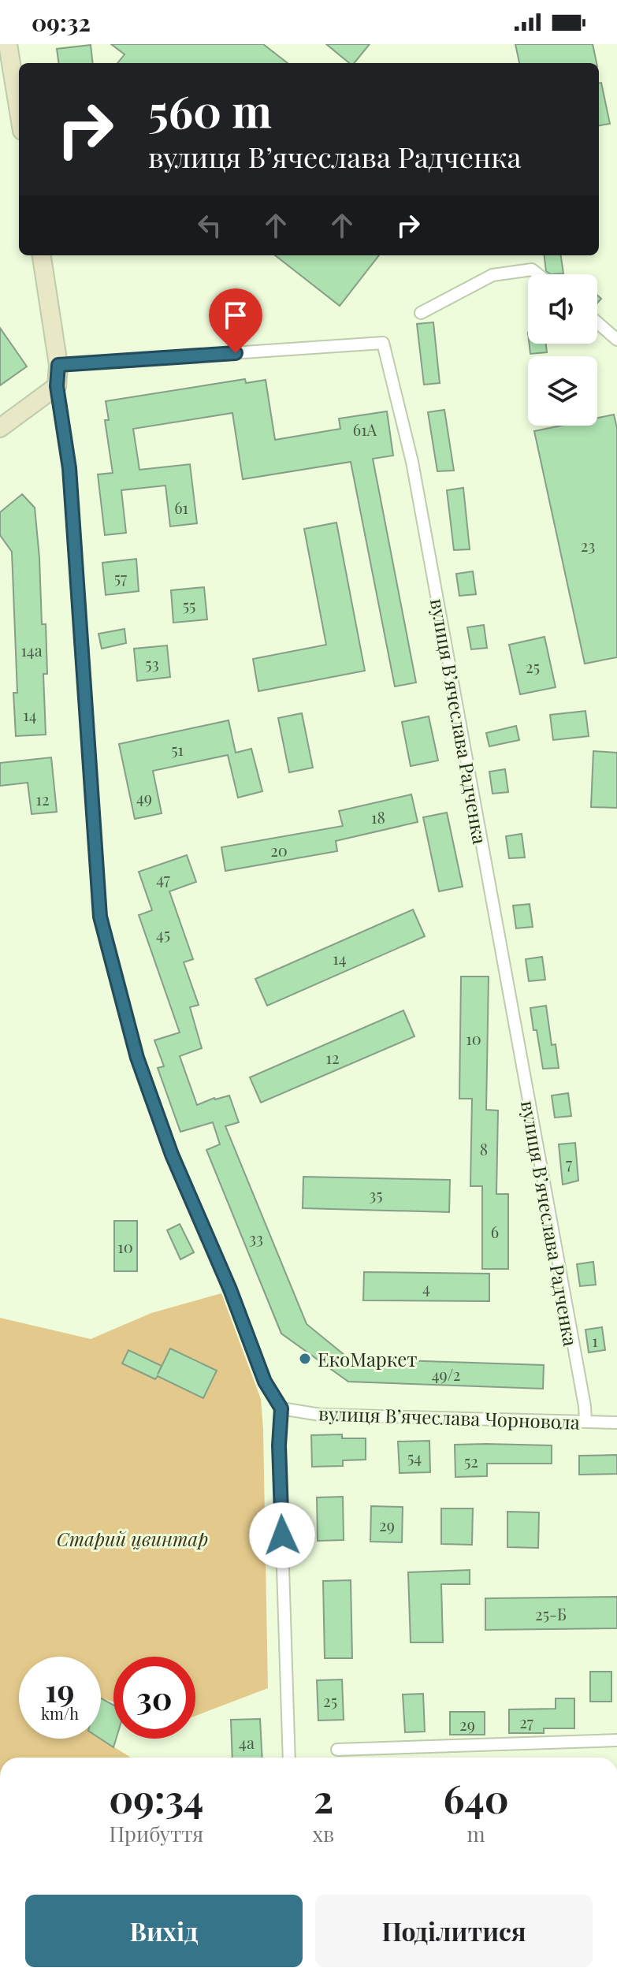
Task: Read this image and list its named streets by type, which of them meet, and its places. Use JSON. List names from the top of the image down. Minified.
{"streets":{"street":["вулиця Вʼячеслава Радченка","вулиця Вʼячеслава Чорновола"]},"crossings":[["вулиця Вʼячеслава Радченка","вулиця Вʼячеслава Чорновола"]],"parks":["Старий цвинтар"],"places":["ЕкоМаркет"],"house_numbers":["61А","61","23","57","55","14а","53","25","14","51","49","12","18","20","47","45","14","10","12","8","7","35","6","33","10","4","1","49/2","54","52","29","25-Б","25","27","29","4а"],"page":{"status":"09:32","turn":["560 m","вулиця Вʼячеслава Радченка"],"speed":"19 km/h","limit":"30","eta":["09:34","Прибуття","2","хв","640","m"],"buttons":["Вихід","Поділитися"]}}
